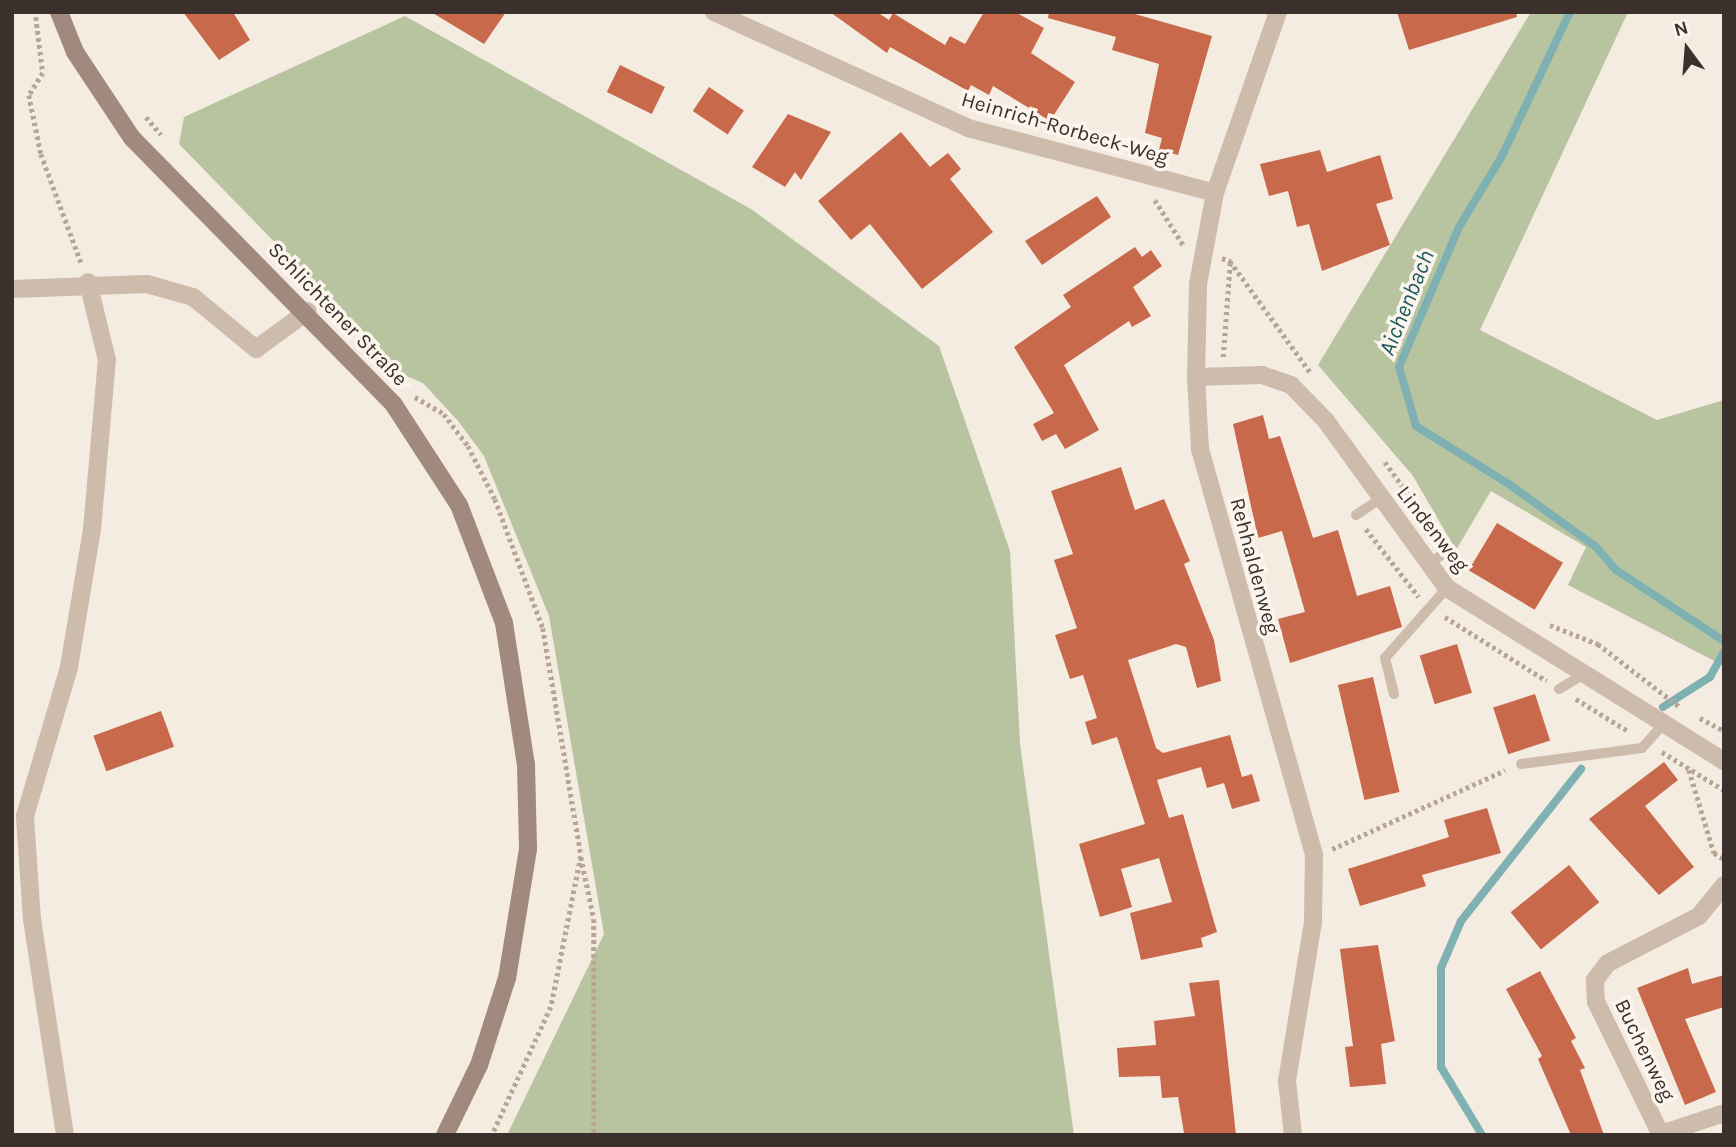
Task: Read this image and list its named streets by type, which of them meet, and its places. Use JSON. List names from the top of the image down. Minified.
{"streets":{"main road":["Schlichtener Straße"],"street":["Heinrich-Rorbeck-Weg","Lindenweg","Rehhaldenweg","Buchenweg"]},"crossings":[["Heinrich-Rorbeck-Weg","Rehhaldenweg"],["Lindenweg","Rehhaldenweg"]],"water":["Aichenbach"],"north":"top"}
